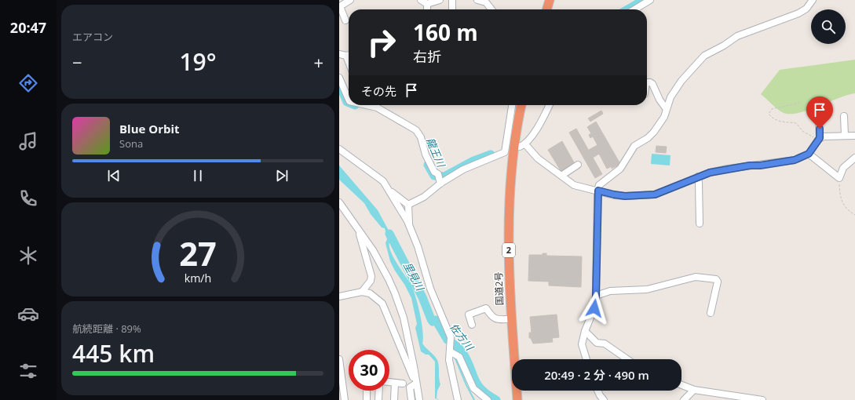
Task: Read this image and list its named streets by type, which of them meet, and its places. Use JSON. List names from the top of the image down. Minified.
{"streets":{"highway":["2","国道2号"]},"water":["龍王川","里見川","佐方川"],"page":{"tabs":"20:47","tile":["エアコン",["航続距離 · 89%","445 km"]],"turn":["160 m","右折"],"heat":["−","19°","+"],"then":"その先","song":["Blue Orbit","Sona"],"limit":"30","trip":"20:49 · 2 分 · 490 m","gauge":["27","km/h"]}}
